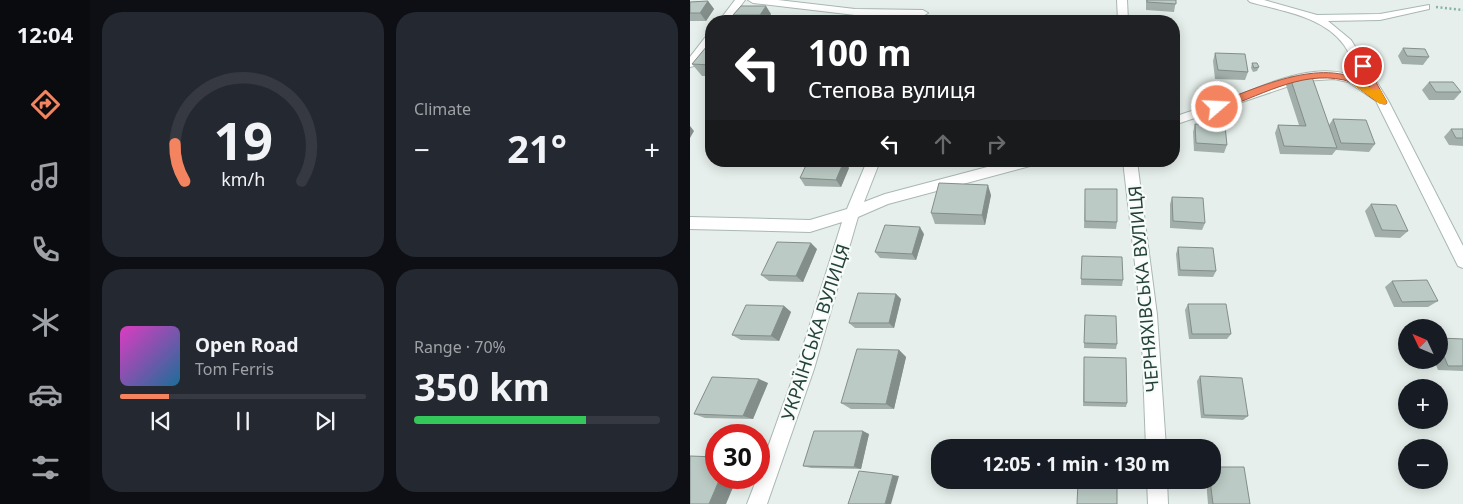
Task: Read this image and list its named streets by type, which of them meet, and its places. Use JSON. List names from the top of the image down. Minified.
{"streets":{"street":["ЧЕРНЯХІВСЬКА ВУЛИЦЯ","УКРАЇНСЬКА ВУЛИЦЯ"]},"north":"top left","page":{"tabs":"12:04","tile":["Climate",["Range · 70%","350 km"]],"turn":["100 m","Степова вулиця"],"heat":["−","21°","+"],"map_buttons":["+","−"],"song":["Open Road","Tom Ferris"],"limit":"30","trip":"12:05 · 1 min · 130 m","gauge":["19","km/h"]}}
